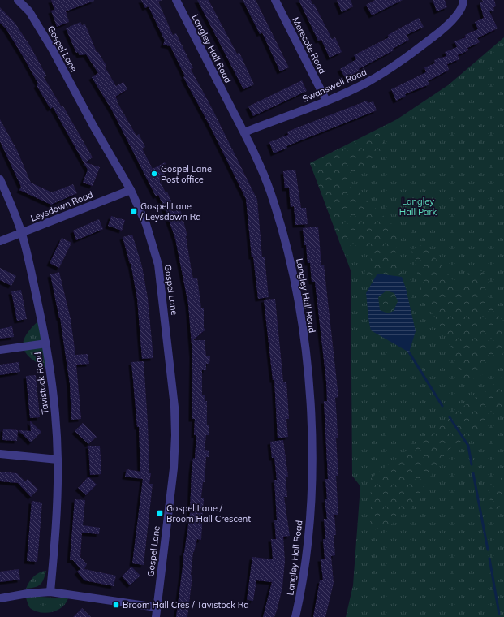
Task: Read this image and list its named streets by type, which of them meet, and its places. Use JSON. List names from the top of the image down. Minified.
{"streets":{"street":["Merecote Road","Gospel Lane","Langley Hall Road","Swanswell Road","Leysdown Road","Tavistock Road"]},"crossings":[["Merecote Road","Swanswell Road"],["Gospel Lane","Leysdown Road"],["Langley Hall Road","Swanswell Road"],["Leysdown Road","Tavistock Road"]],"parks":["Langley Hall Park"],"places":{"other":["Gospel Lane Post office"],"transit":["Gospel Lane / Leysdown Rd","Gospel Lane / Broom Hall Crescent","Broom Hall Cres / Tavistock Rd"]}}
